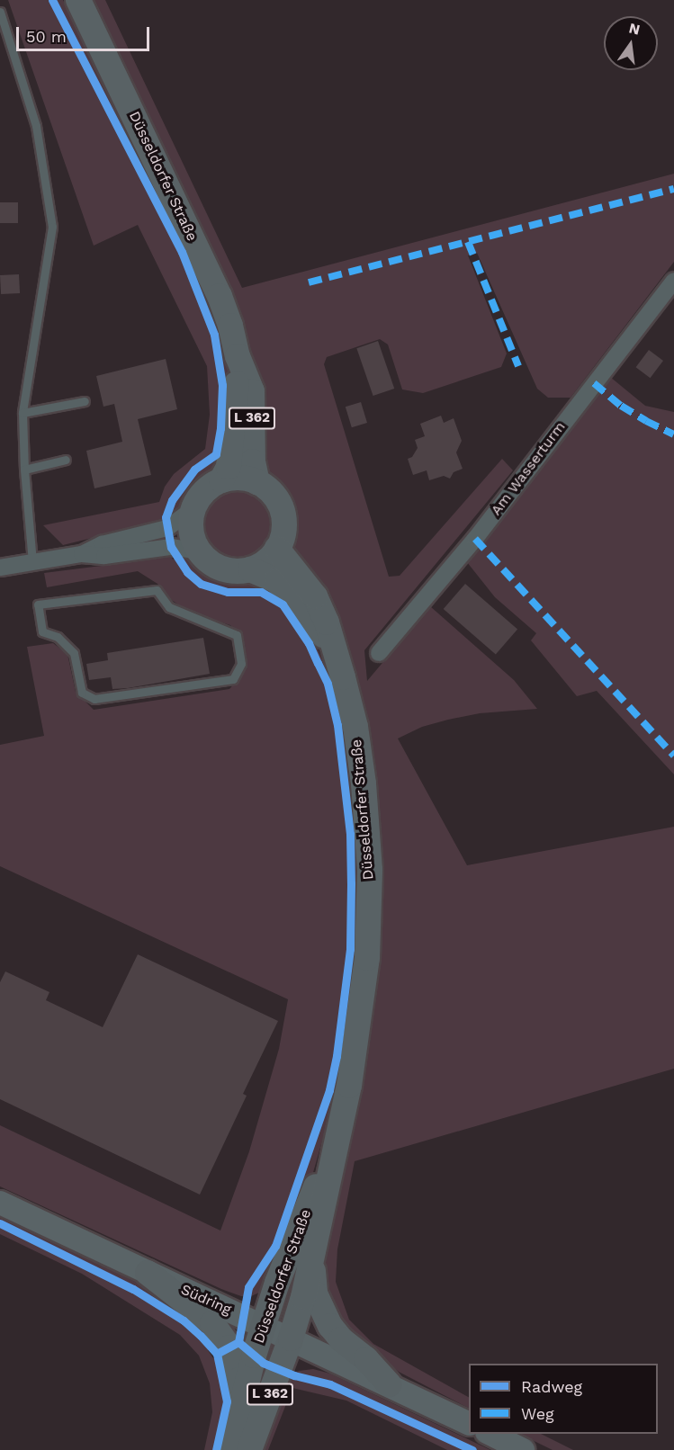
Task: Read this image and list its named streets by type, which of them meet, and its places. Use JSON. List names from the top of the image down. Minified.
{"streets":{"main road":["Düsseldorfer Straße","L 362","Südring"],"street":["Am Wasserturm"]},"crossings":[["Düsseldorfer Straße","Südring"]],"legend":["Radweg","Weg"],"scale_bar":"50 m","north":"top"}
